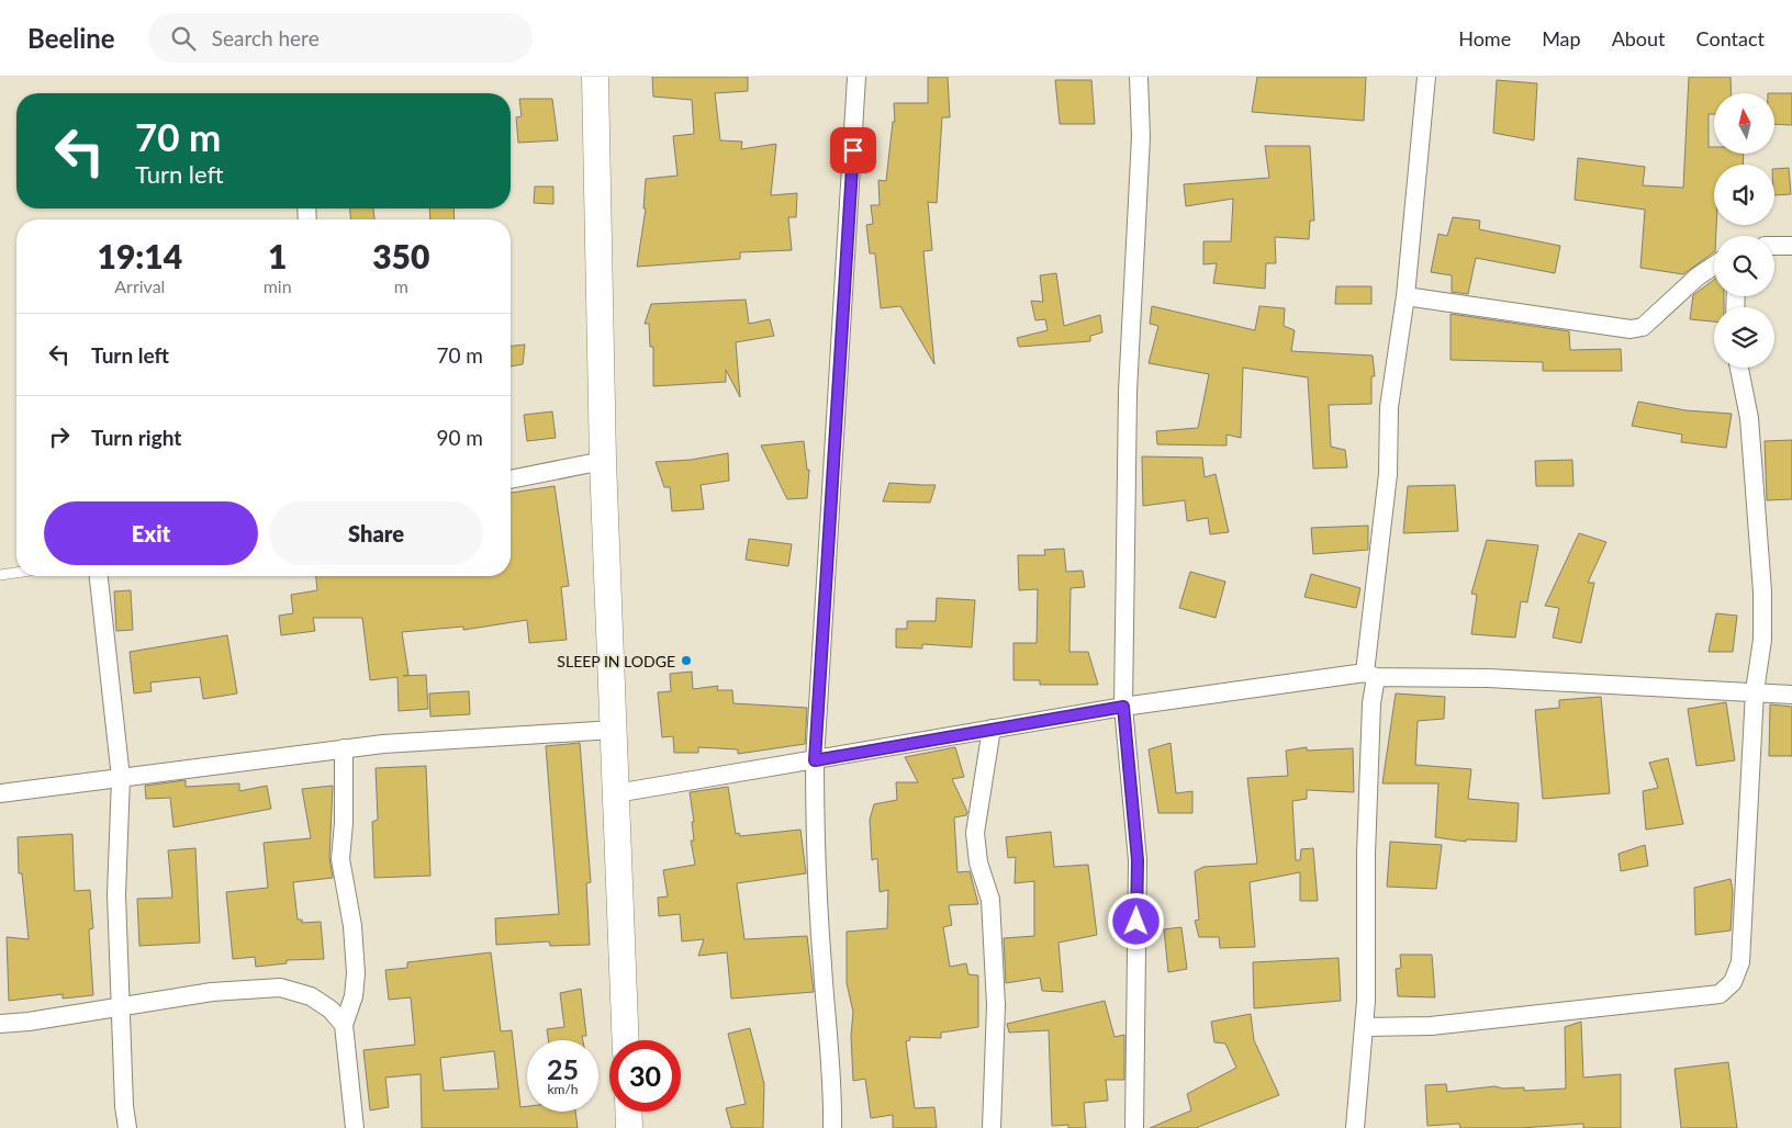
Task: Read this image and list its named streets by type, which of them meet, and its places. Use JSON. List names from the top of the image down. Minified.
{"places":["SLEEP IN LODGE"],"north":"top","page":{"header":"Beeline","search":"Search here","nav":["Home","Map","About","Contact"],"turn":["70 m","Turn left"],"eta":["19:14","Arrival","1","min","350","m"],"list":[{"name":"Turn left","value":"70 m"},{"name":"Turn right","value":"90 m"}],"buttons":["Exit","Share"],"speed":"25 km/h","limit":"30"}}
